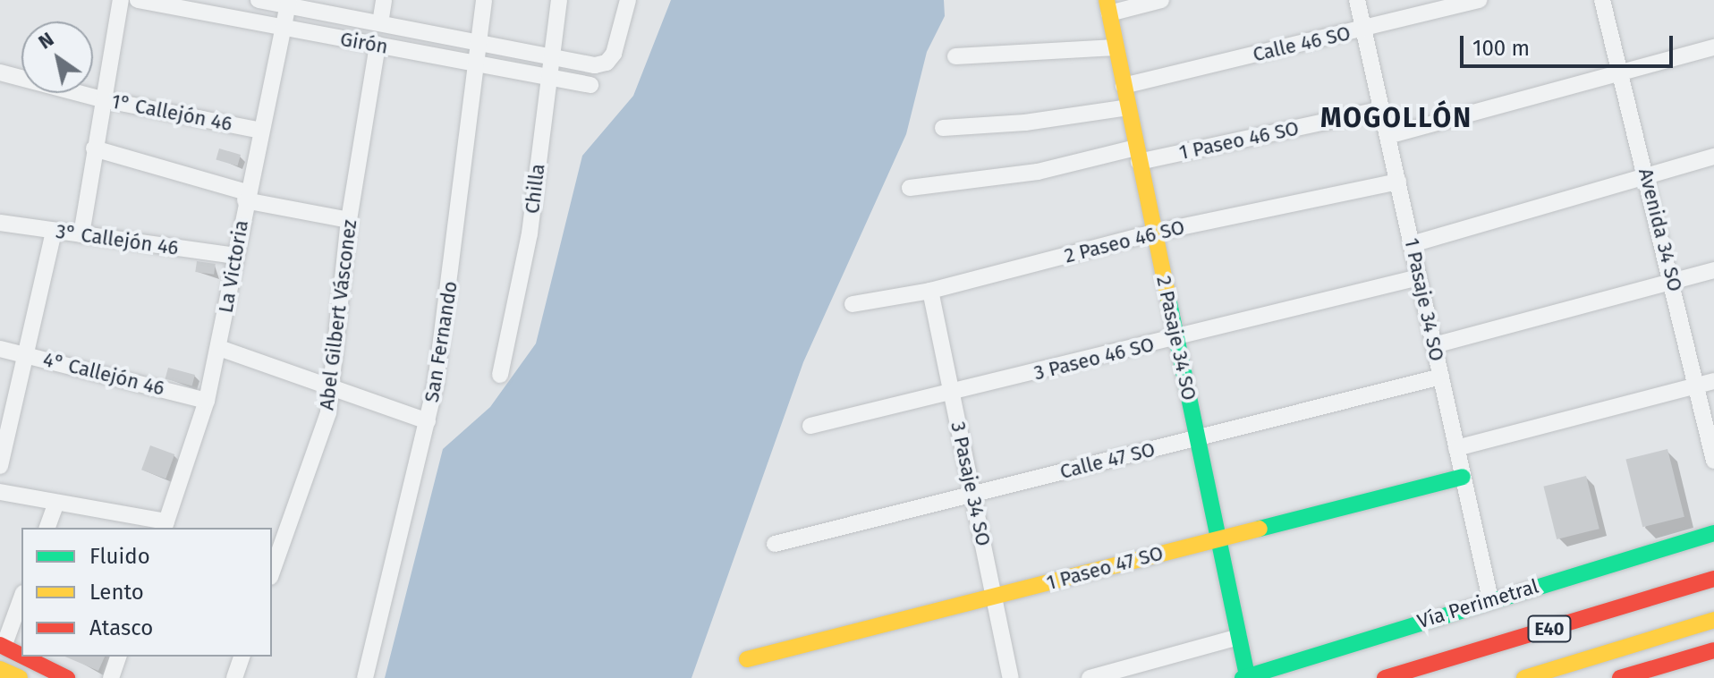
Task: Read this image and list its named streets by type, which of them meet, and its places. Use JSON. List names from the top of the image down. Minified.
{"streets":{"main road":["2 Pasaje 34 SO","1 Paseo 47 SO","Vía Perimetral","E40"],"street":["Girón","Calle 46 SO","1° Callejón 46","1 Paseo 46 SO","Chilla","Avenida 34 SO","3° Callejón 46","2 Paseo 46 SO","La Victoria","1 Pasaje 34 SO","Abel Gilbert Vásconez","San Fernando","3 Paseo 46 SO","4° Callejón 46","Calle 47 SO","3 Pasaje 34 SO"]},"crossings":[["Girón","Chilla"],["Girón","La Victoria"],["Girón","Abel Gilbert Vásconez"],["Girón","San Fernando"],["Calle 46 SO","1 Pasaje 34 SO"],["Calle 46 SO","2 Pasaje 34 SO"],["1° Callejón 46","La Victoria"],["1 Paseo 46 SO","1 Pasaje 34 SO"],["1 Paseo 46 SO","2 Pasaje 34 SO"],["3° Callejón 46","La Victoria"],["2 Paseo 46 SO","1 Pasaje 34 SO"],["2 Paseo 46 SO","2 Pasaje 34 SO"],["2 Paseo 46 SO","3 Pasaje 34 SO"],["La Victoria","4° Callejón 46"],["1 Pasaje 34 SO","3 Paseo 46 SO"],["1 Pasaje 34 SO","Calle 47 SO"],["1 Pasaje 34 SO","1 Paseo 47 SO"],["1 Pasaje 34 SO","Vía Perimetral"],["2 Pasaje 34 SO","3 Paseo 46 SO"],["2 Pasaje 34 SO","Calle 47 SO"],["2 Pasaje 34 SO","1 Paseo 47 SO"],["2 Pasaje 34 SO","Vía Perimetral"],["3 Paseo 46 SO","3 Pasaje 34 SO"],["Calle 47 SO","3 Pasaje 34 SO"],["3 Pasaje 34 SO","1 Paseo 47 SO"]],"districts":["MOGOLLÓN"],"legend":["Fluido","Lento","Atasco"],"scale_bar":"100 m","north":"top left"}
